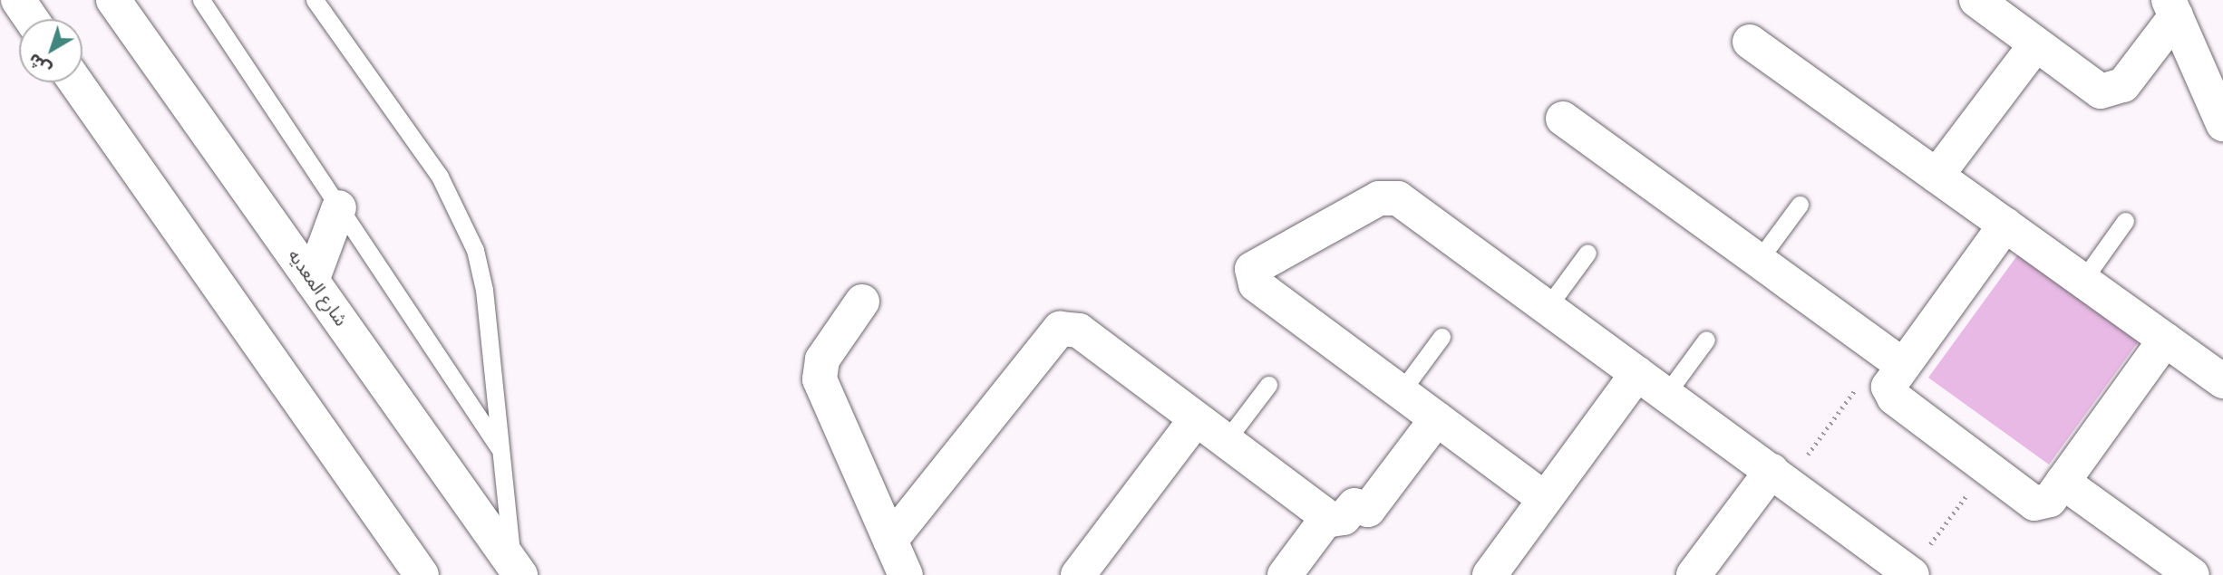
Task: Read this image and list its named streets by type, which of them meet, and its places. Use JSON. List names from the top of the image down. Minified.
{"streets":{"street":["شارع المعديه"]},"north":"bottom left"}
